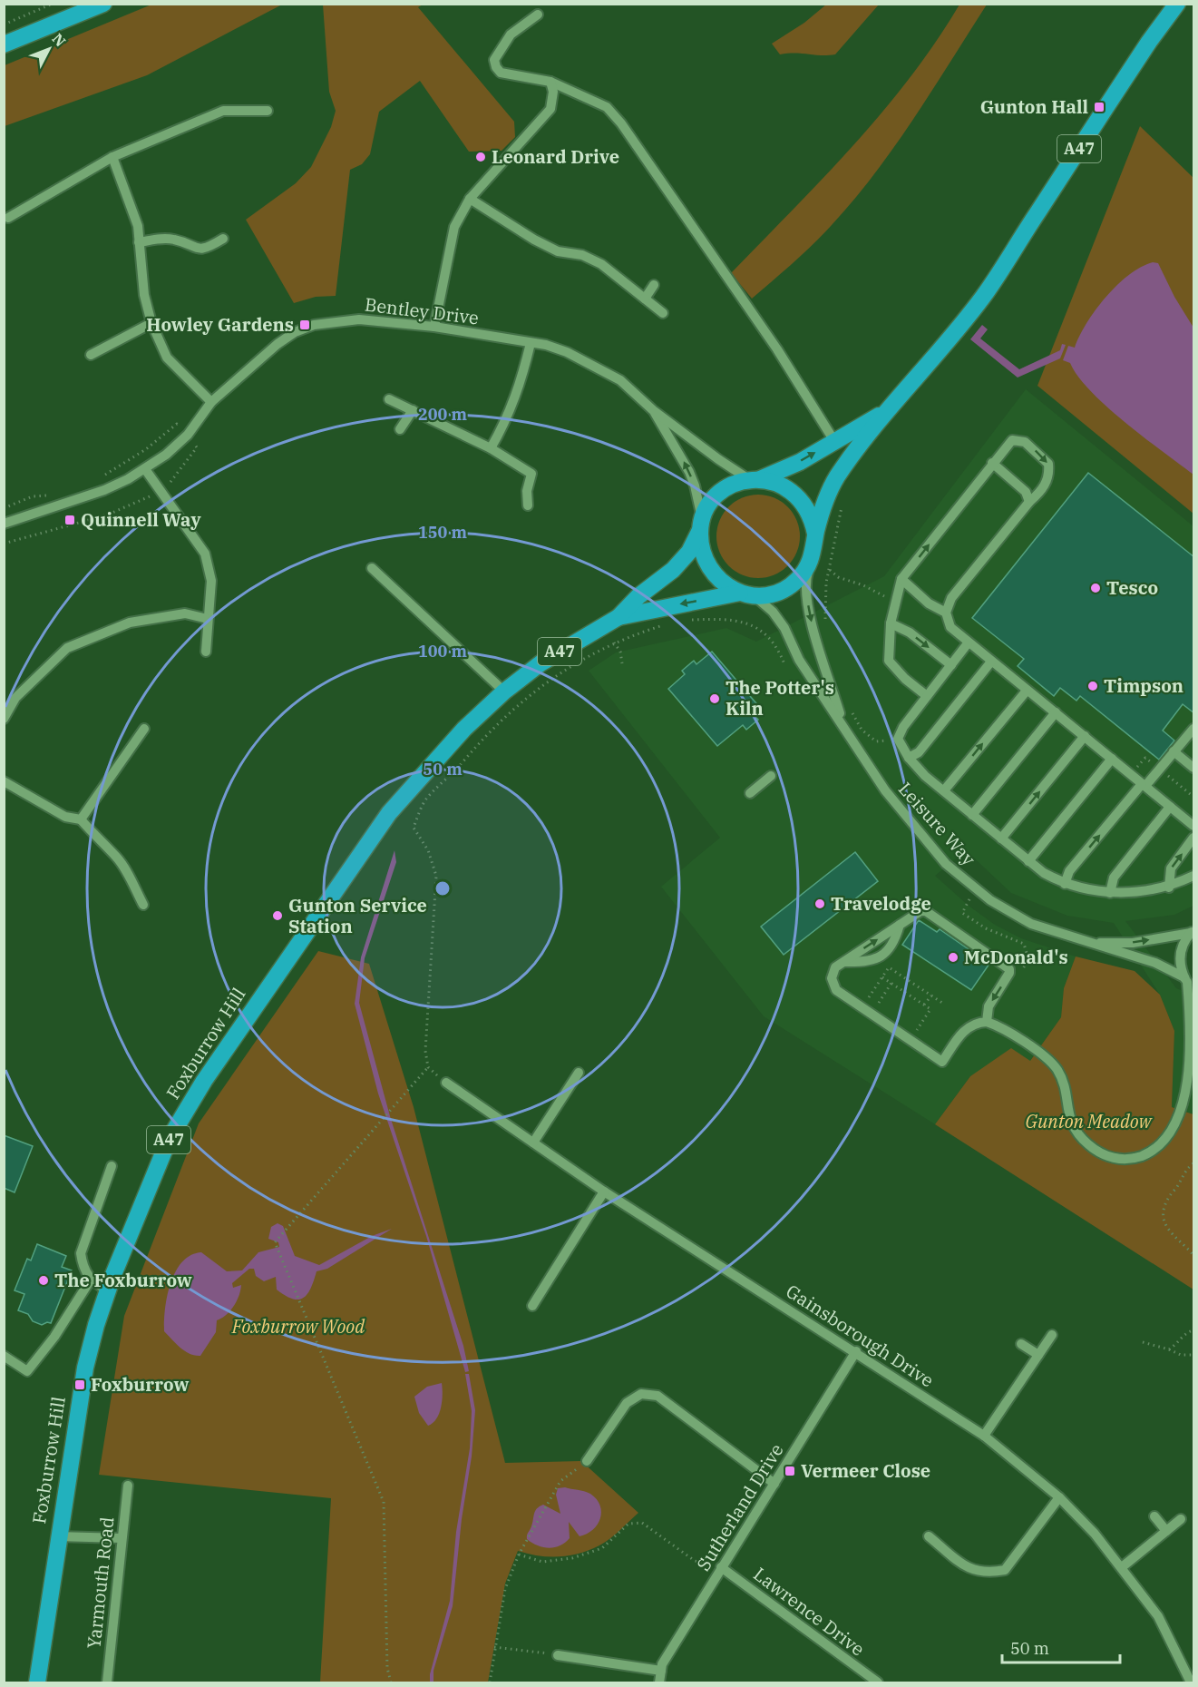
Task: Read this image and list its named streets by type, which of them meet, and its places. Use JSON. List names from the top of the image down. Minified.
{"streets":{"highway":["A47","Foxburrow Hill"],"street":["Bentley Drive","Leisure Way","Gainsborough Drive","Sutherland Drive","Yarmouth Road","Lawrence Drive"]},"crossings":[["A47","Bentley Drive"],["A47","Leisure Way"],["A47","Foxburrow Hill"],["Bentley Drive","Leisure Way"],["Bentley Drive","Foxburrow Hill"],["Leisure Way","Foxburrow Hill"],["Gainsborough Drive","Sutherland Drive"],["Sutherland Drive","Lawrence Drive"]],"parks":["Gunton Meadow","Foxburrow Wood"],"places":{"transit":["Gunton Hall","Howley Gardens","Quinnell Way","Foxburrow","Vermeer Close"],"other":["Leonard Drive","Tesco","Timpson","The Potter's Kiln","Travelodge","Gunton Service Station","McDonald's","The Foxburrow"]},"scale_bar":"50 m","north":"top right","rings":["200 m","150 m","100 m","50 m"]}
